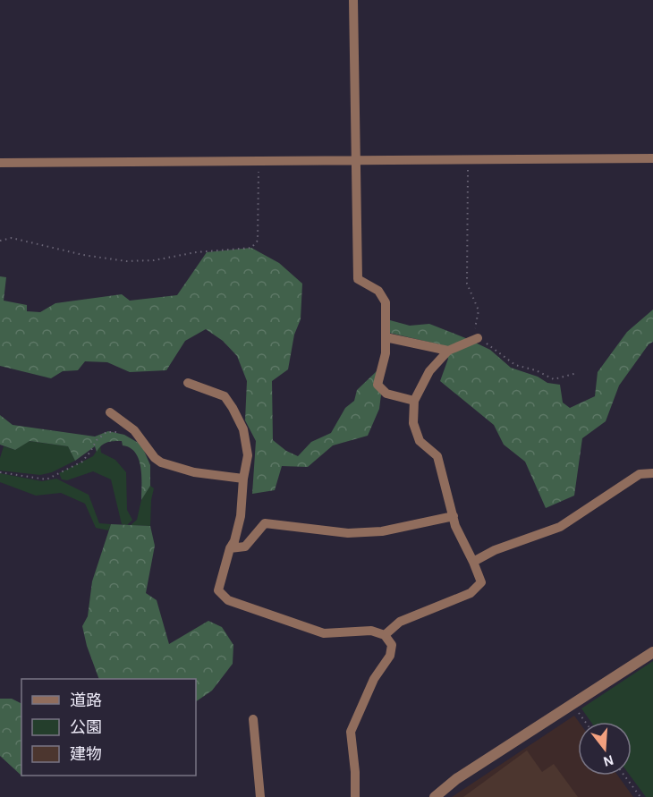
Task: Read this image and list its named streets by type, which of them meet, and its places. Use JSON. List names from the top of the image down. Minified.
{"legend":["道路","公園","建物"],"north":"bottom"}
